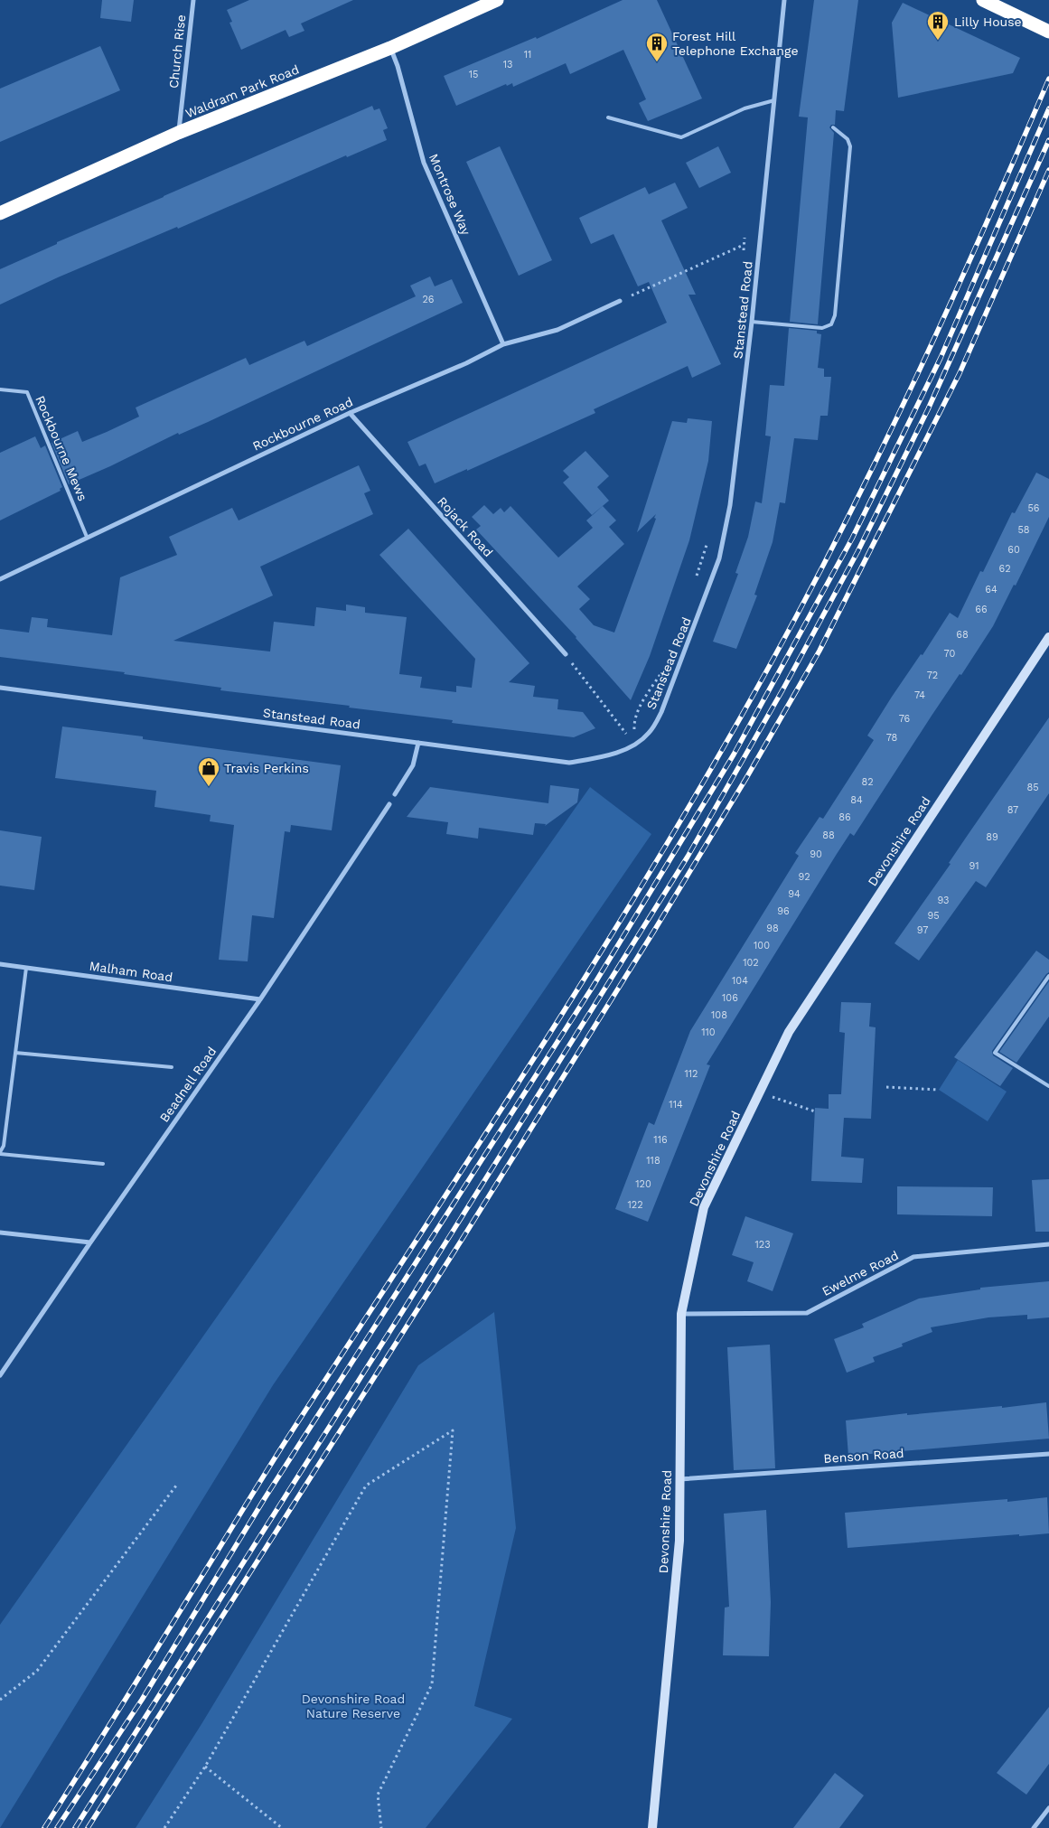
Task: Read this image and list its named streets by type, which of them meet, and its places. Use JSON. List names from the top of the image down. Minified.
{"streets":{"highway":["Waldram Park Road"],"street":["Church Rise","Montrose Way","Stanstead Road","Rockbourne Road","Rojack Road","Devonshire Road","Malham Road","Beadnell Road","Ewelme Road","Benson Road"],"lane":["Rockbourne Mews"]},"crossings":[["Church Rise","Waldram Park Road"],["Waldram Park Road","Montrose Way"],["Montrose Way","Rockbourne Road"],["Rockbourne Road","Rockbourne Mews"],["Rockbourne Road","Rojack Road"],["Devonshire Road","Ewelme Road"],["Devonshire Road","Benson Road"],["Malham Road","Beadnell Road"]],"parks":["Devonshire Road Nature Reserve"],"places":{"building":["Lilly House","Forest Hill Telephone Exchange"],"shop":["Travis Perkins"]},"house_numbers":["11","13","15","26","56","58","60","62","64","66","68","70","72","74","76","78","82","85","84","87","86","88","89","90","91","92","94","93","96","95","98","97","100","102","104","106","108","110","112","114","116","118","120","122","123"]}
